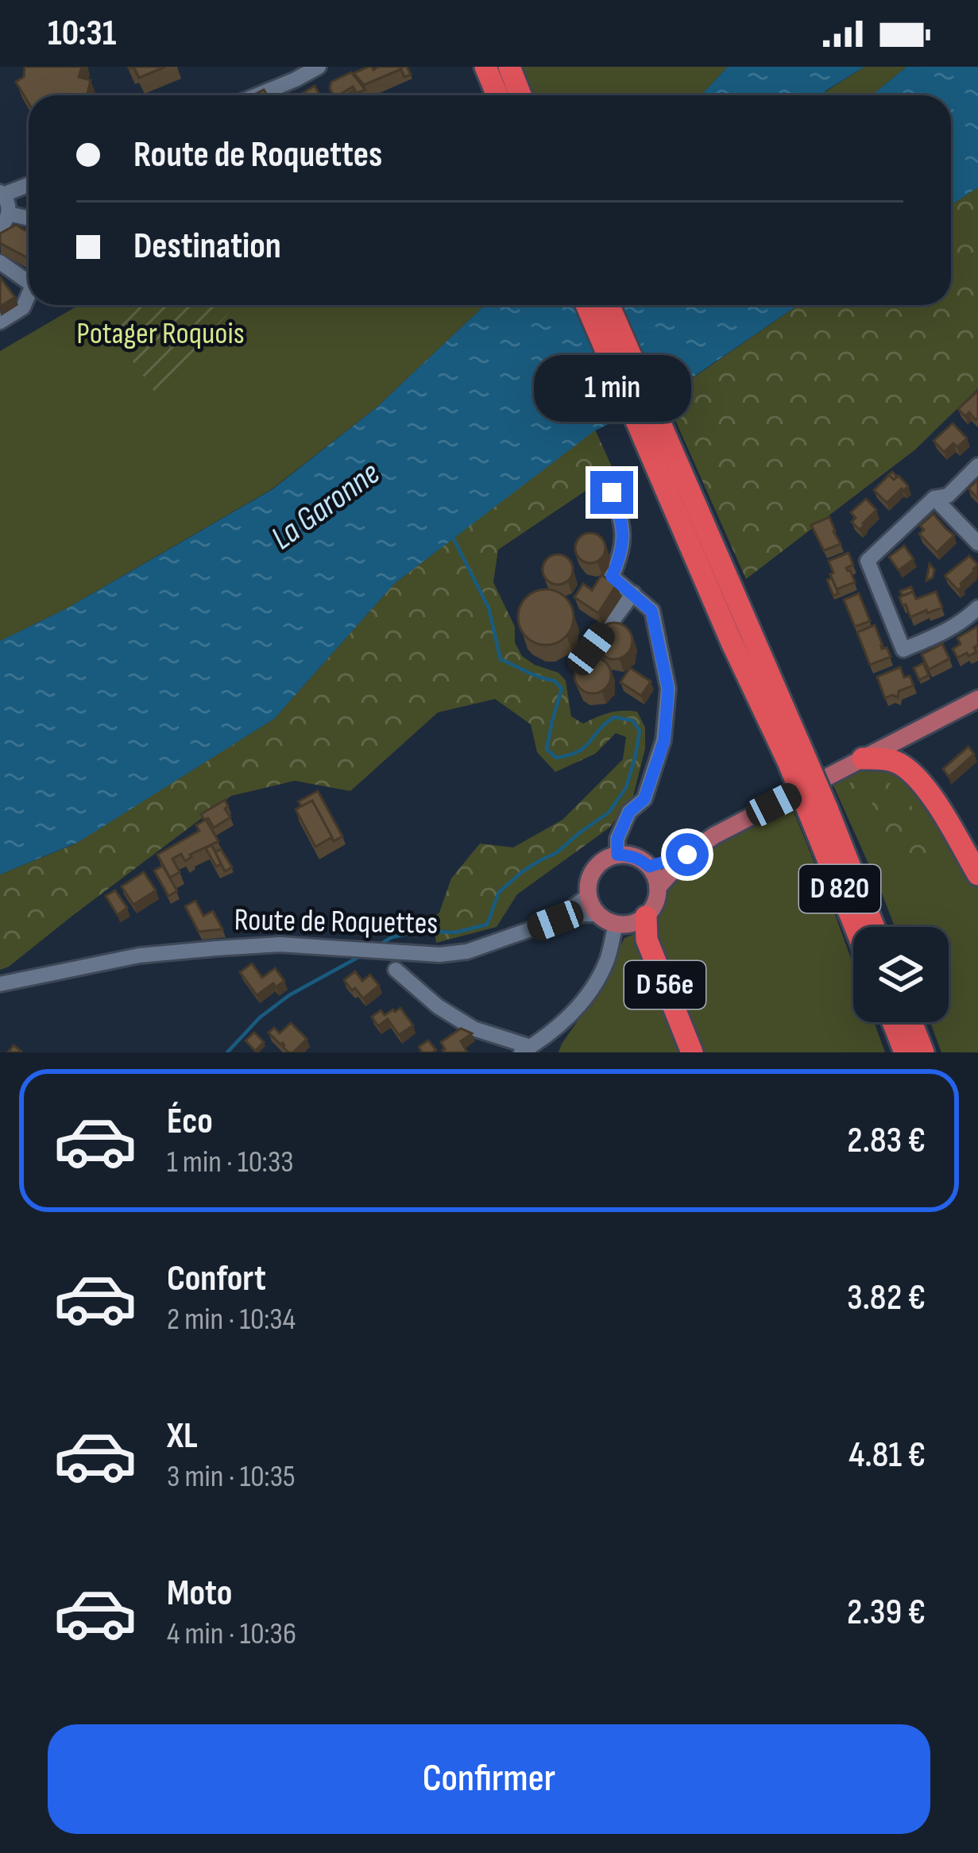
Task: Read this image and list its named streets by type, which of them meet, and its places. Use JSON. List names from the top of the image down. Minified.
{"streets":{"highway":["D 820","D 56e"],"street":["Route de Roquettes"]},"crossings":[["Route de Roquettes","D 56e"]],"water":["La Garonne"],"parks":["Potager Roquois"],"page":{"status":"10:31","banner":["Route de Roquettes","Destination"],"bubble":"1 min","list":[{"name":"Éco","note":"1 min · 10:33","value":"2.83 €"},{"name":"Confort","note":"2 min · 10:34","value":"3.82 €"},{"name":"XL","note":"3 min · 10:35","value":"4.81 €"},{"name":"Moto","note":"4 min · 10:36","value":"2.39 €"}],"buttons":"Confirmer"}}
